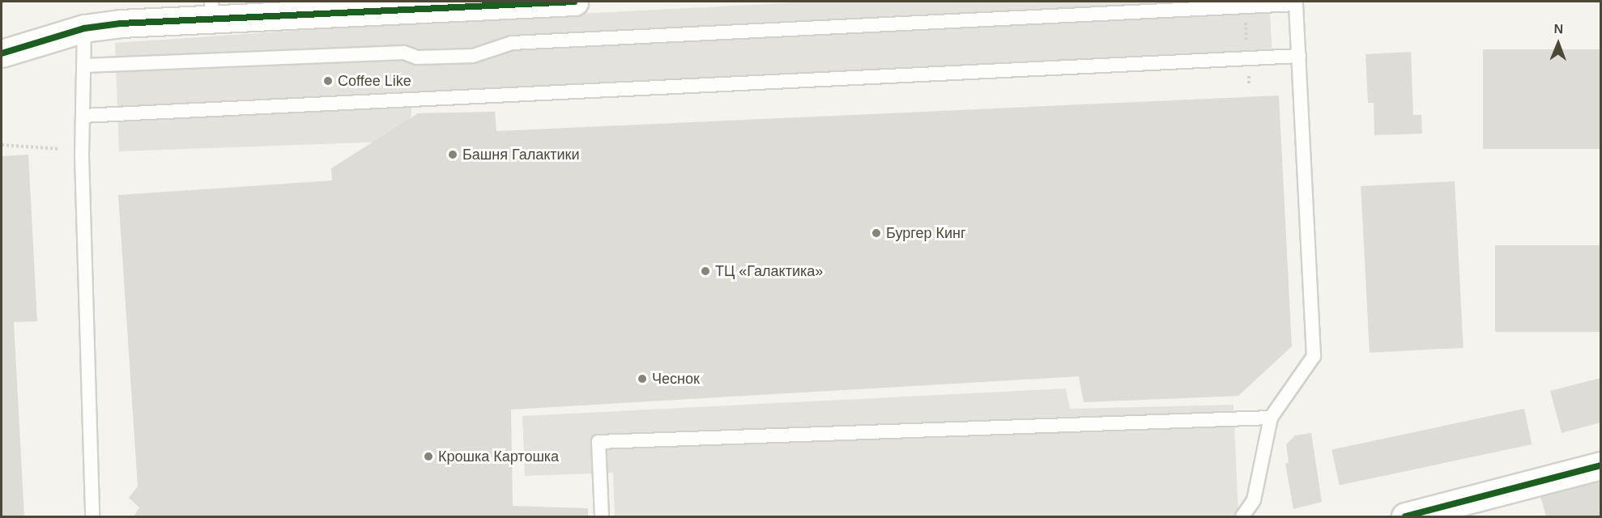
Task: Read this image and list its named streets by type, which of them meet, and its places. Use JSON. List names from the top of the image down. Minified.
{"places":["Coffee Like","Башня Галактики","Бургер Кинг","ТЦ «Галактика»","Чеснок","Крошка Картошка"],"north":"top"}
